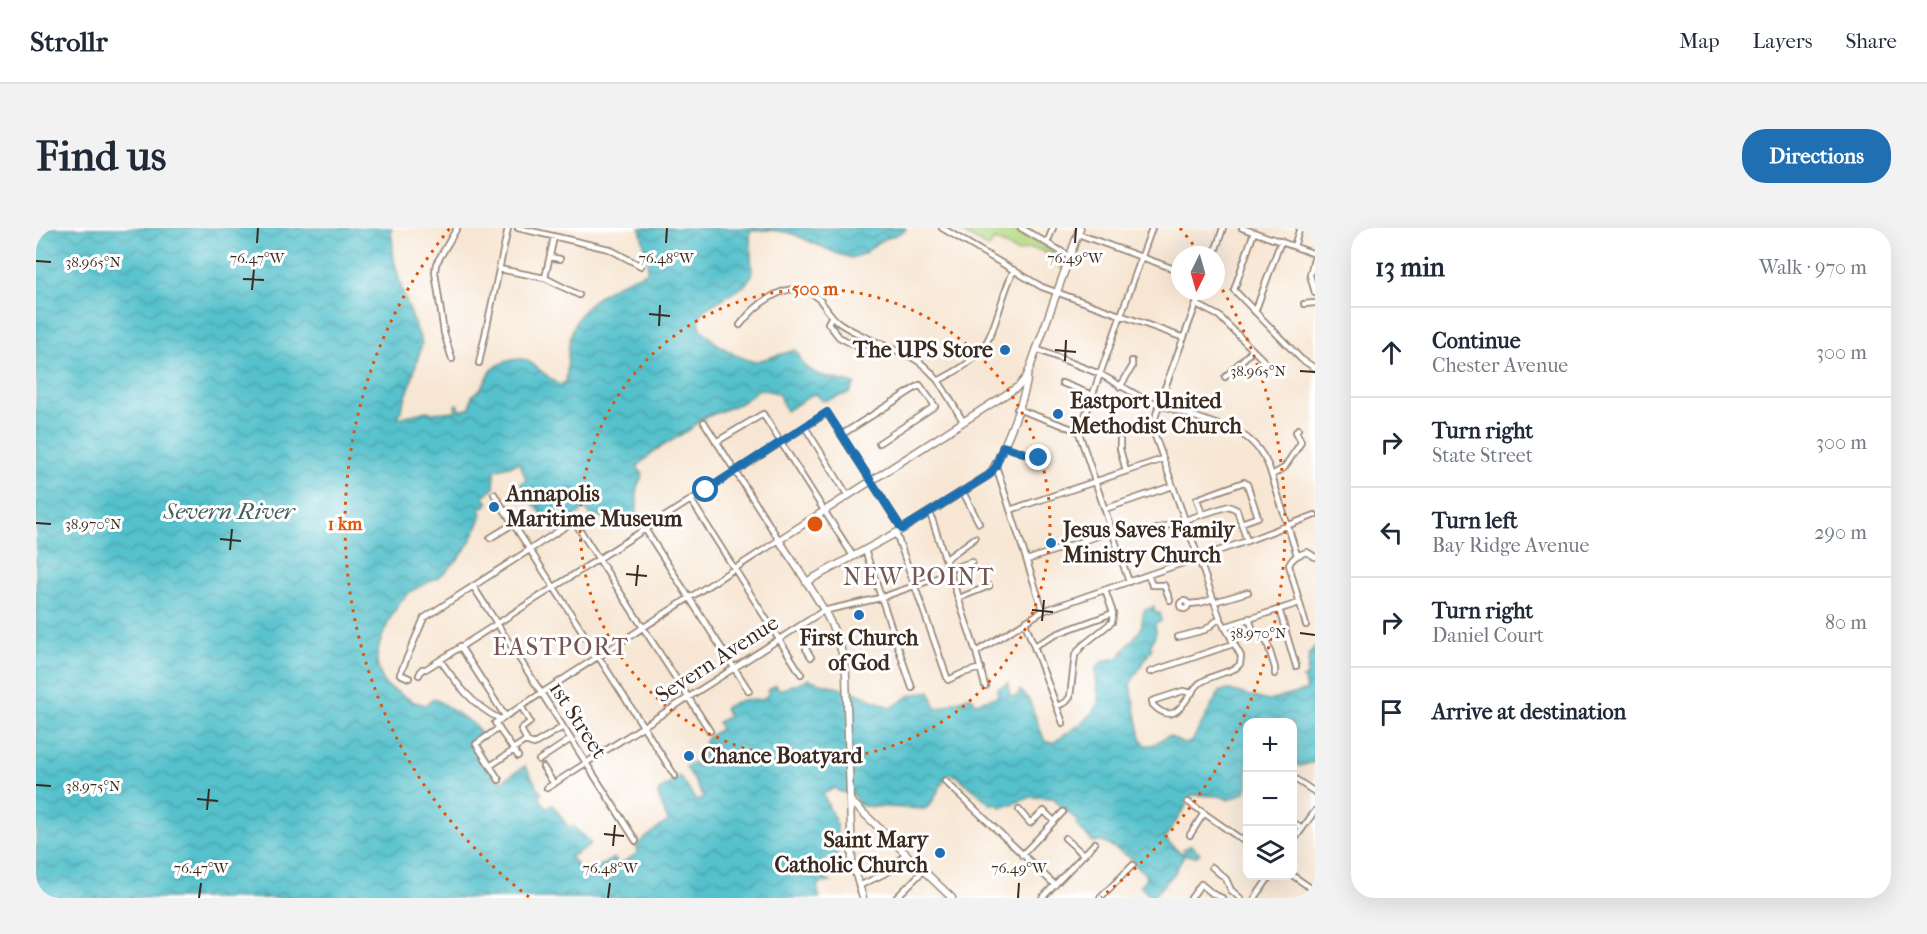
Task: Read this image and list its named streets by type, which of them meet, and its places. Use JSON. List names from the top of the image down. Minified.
{"streets":{"street":["Severn Avenue","1st Street"]},"crossings":[["Severn Avenue","1st Street"]],"districts":["NEW POINT","EASTPORT"],"water":["Severn River"],"places":["The UPS Store","Eastport United Methodist Church","Annapolis Maritime Museum","Jesus Saves Family Ministry Church","First Church of God","Chance Boatyard","Saint Mary Catholic Church"],"north":"bottom","page":{"header":"Strollr","nav":["Map","Layers","Share"],"buttons":"Directions","title":"Find us","heading":["13 min","Walk · 970 m"],"list":[["Continue","Chester Avenue","300 m"],["Turn right","State Street","300 m"],["Turn left","Bay Ridge Avenue","290 m"],["Turn right","Daniel Court","80 m"],"Arrive at destination"],"map_buttons":["+","−"]},"coordinates":["76.47°W","76.48°W","76.49°W","38.965°N","38.970°N","38.975°N"],"rings":["500 m","1 km"]}
